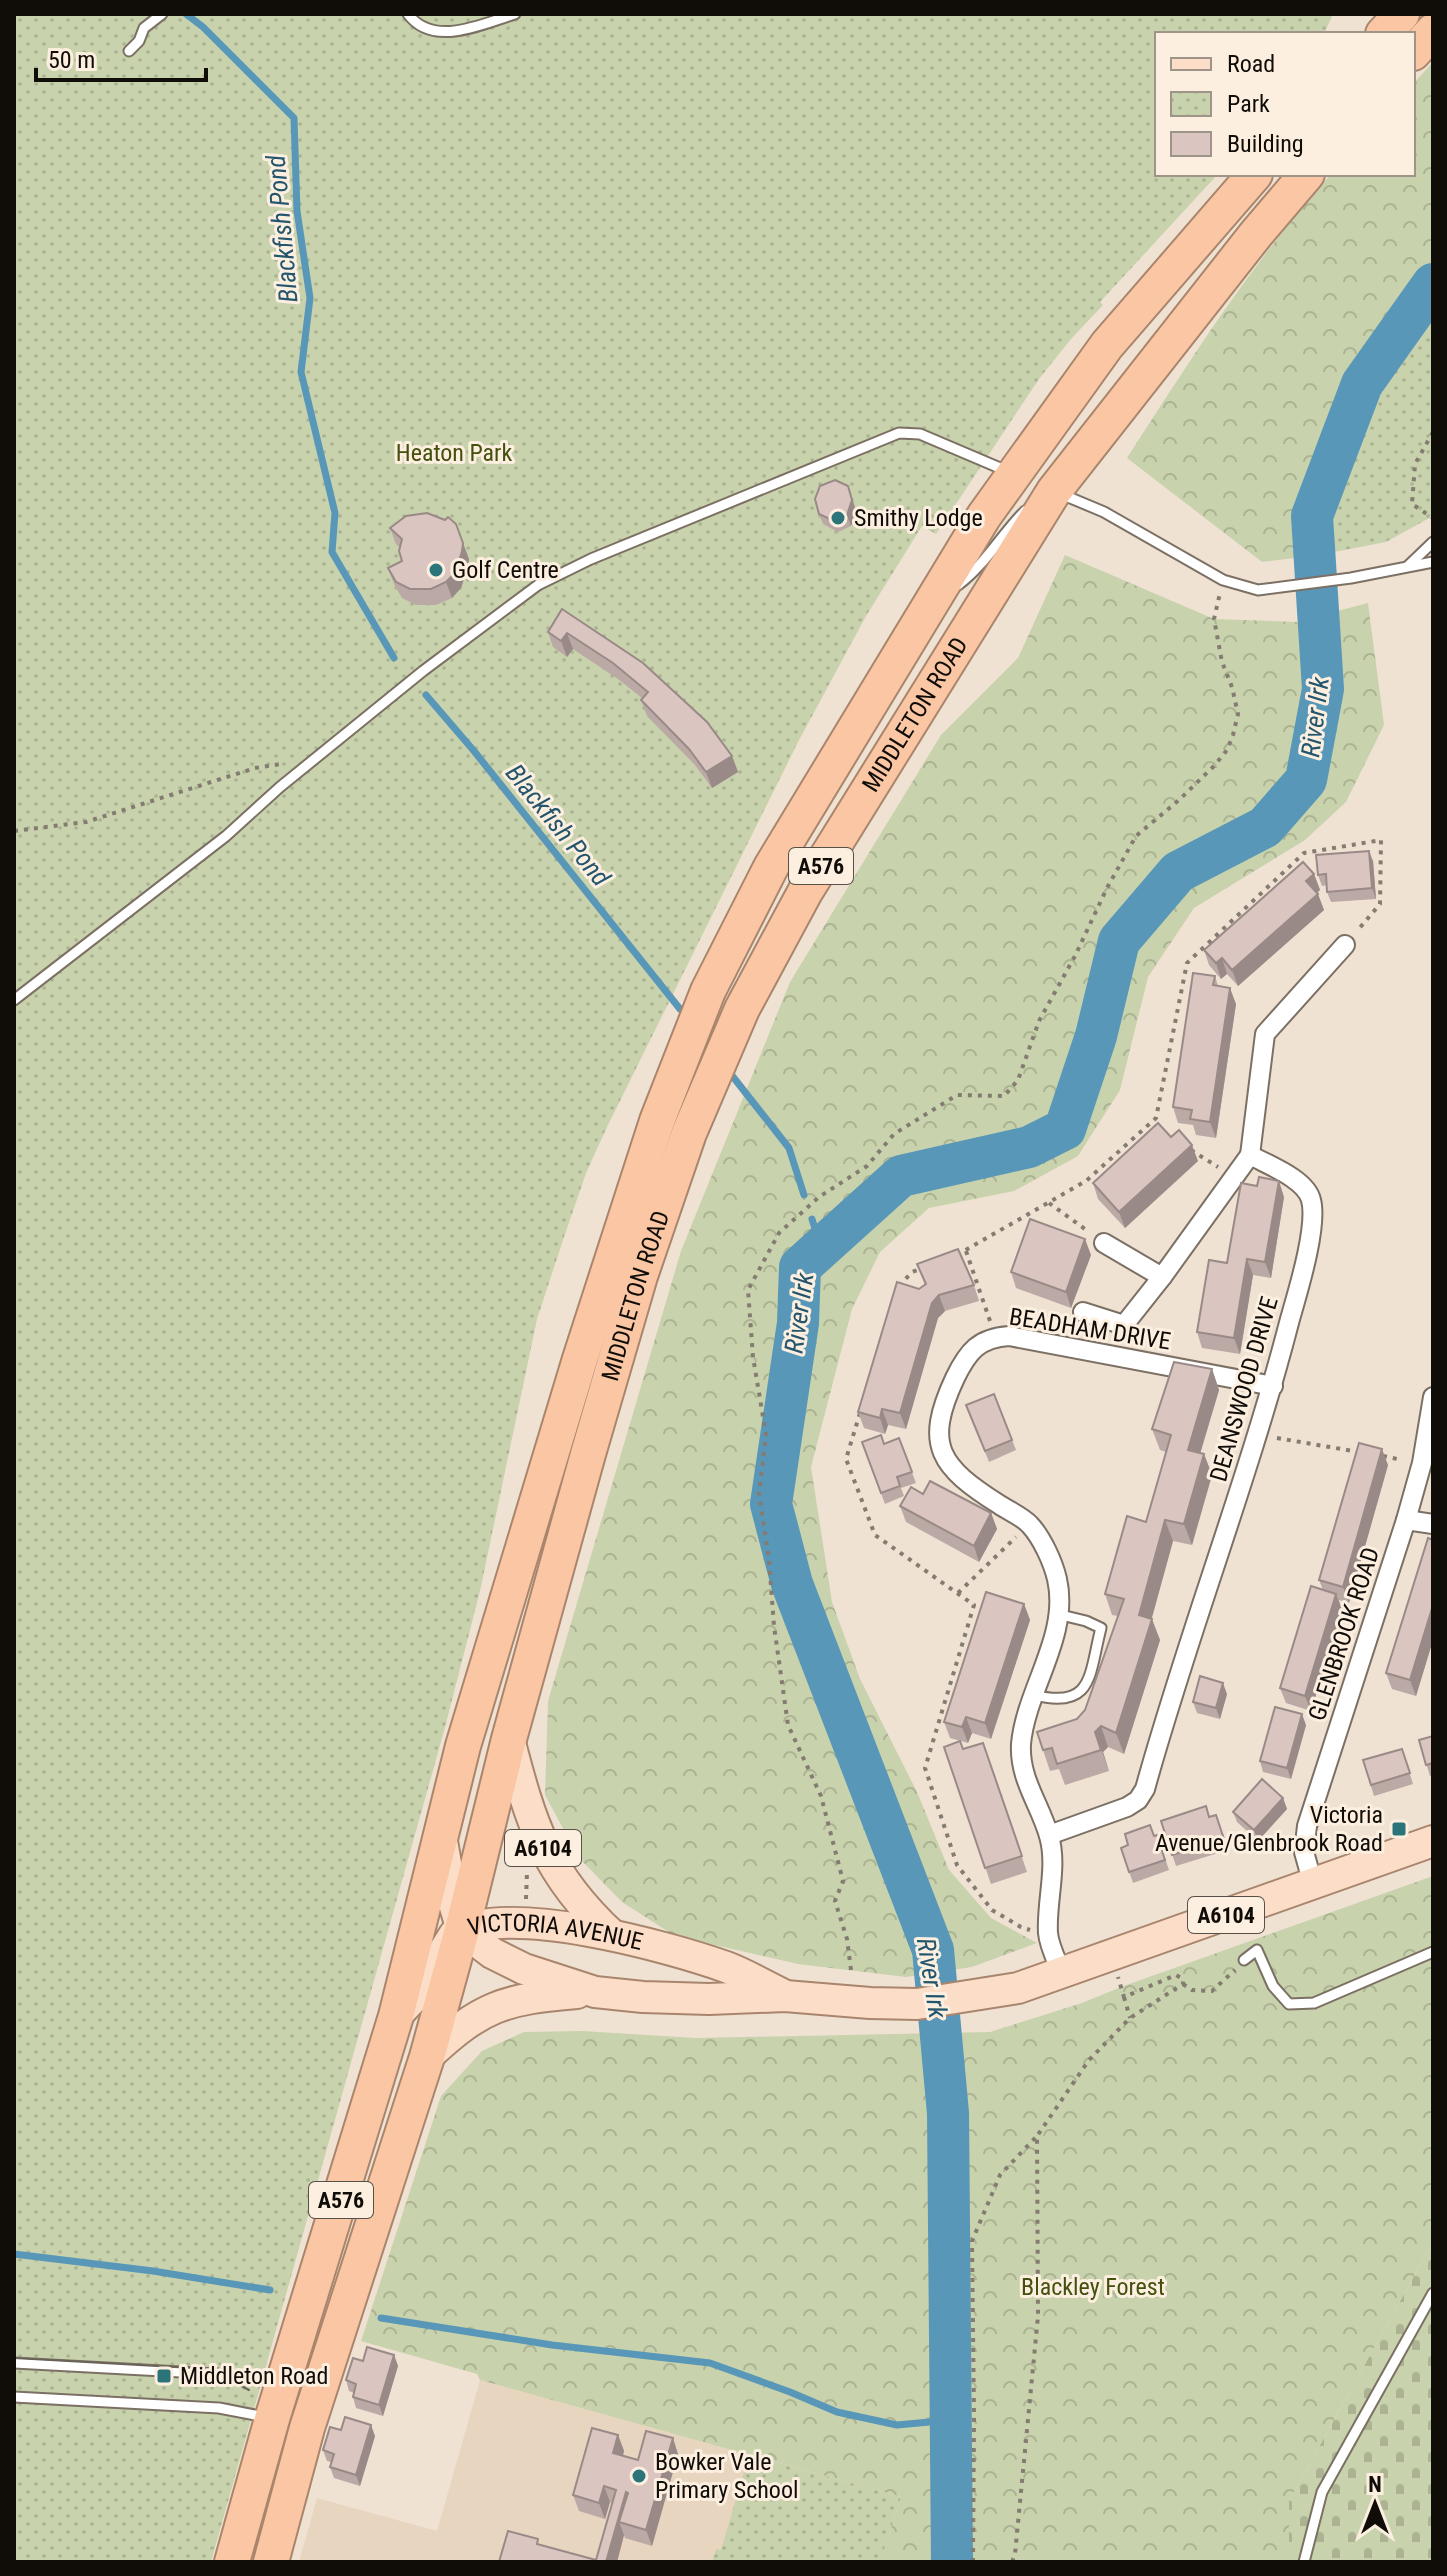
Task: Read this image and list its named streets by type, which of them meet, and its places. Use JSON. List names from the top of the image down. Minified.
{"streets":{"highway":["MIDDLETON ROAD","A576"],"main road":["A6104","VICTORIA AVENUE"],"street":["BEADHAM DRIVE","DEANSWOOD DRIVE","GLENBROOK ROAD"]},"crossings":[["MIDDLETON ROAD","A6104"],["MIDDLETON ROAD","VICTORIA AVENUE"],["BEADHAM DRIVE","DEANSWOOD DRIVE"],["BEADHAM DRIVE","A6104"],["BEADHAM DRIVE","VICTORIA AVENUE"],["GLENBROOK ROAD","A6104"],["A6104","VICTORIA AVENUE"]],"water":["Blackfish Pond","River Irk"],"parks":["Heaton Park","Blackley Forest"],"places":{"other":["Smithy Lodge","Golf Centre","Bowker Vale Primary School"],"transit":["Victoria Avenue/Glenbrook Road","Middleton Road"]},"legend":["Road","Park","Building"],"scale_bar":"50 m","north":"top"}
